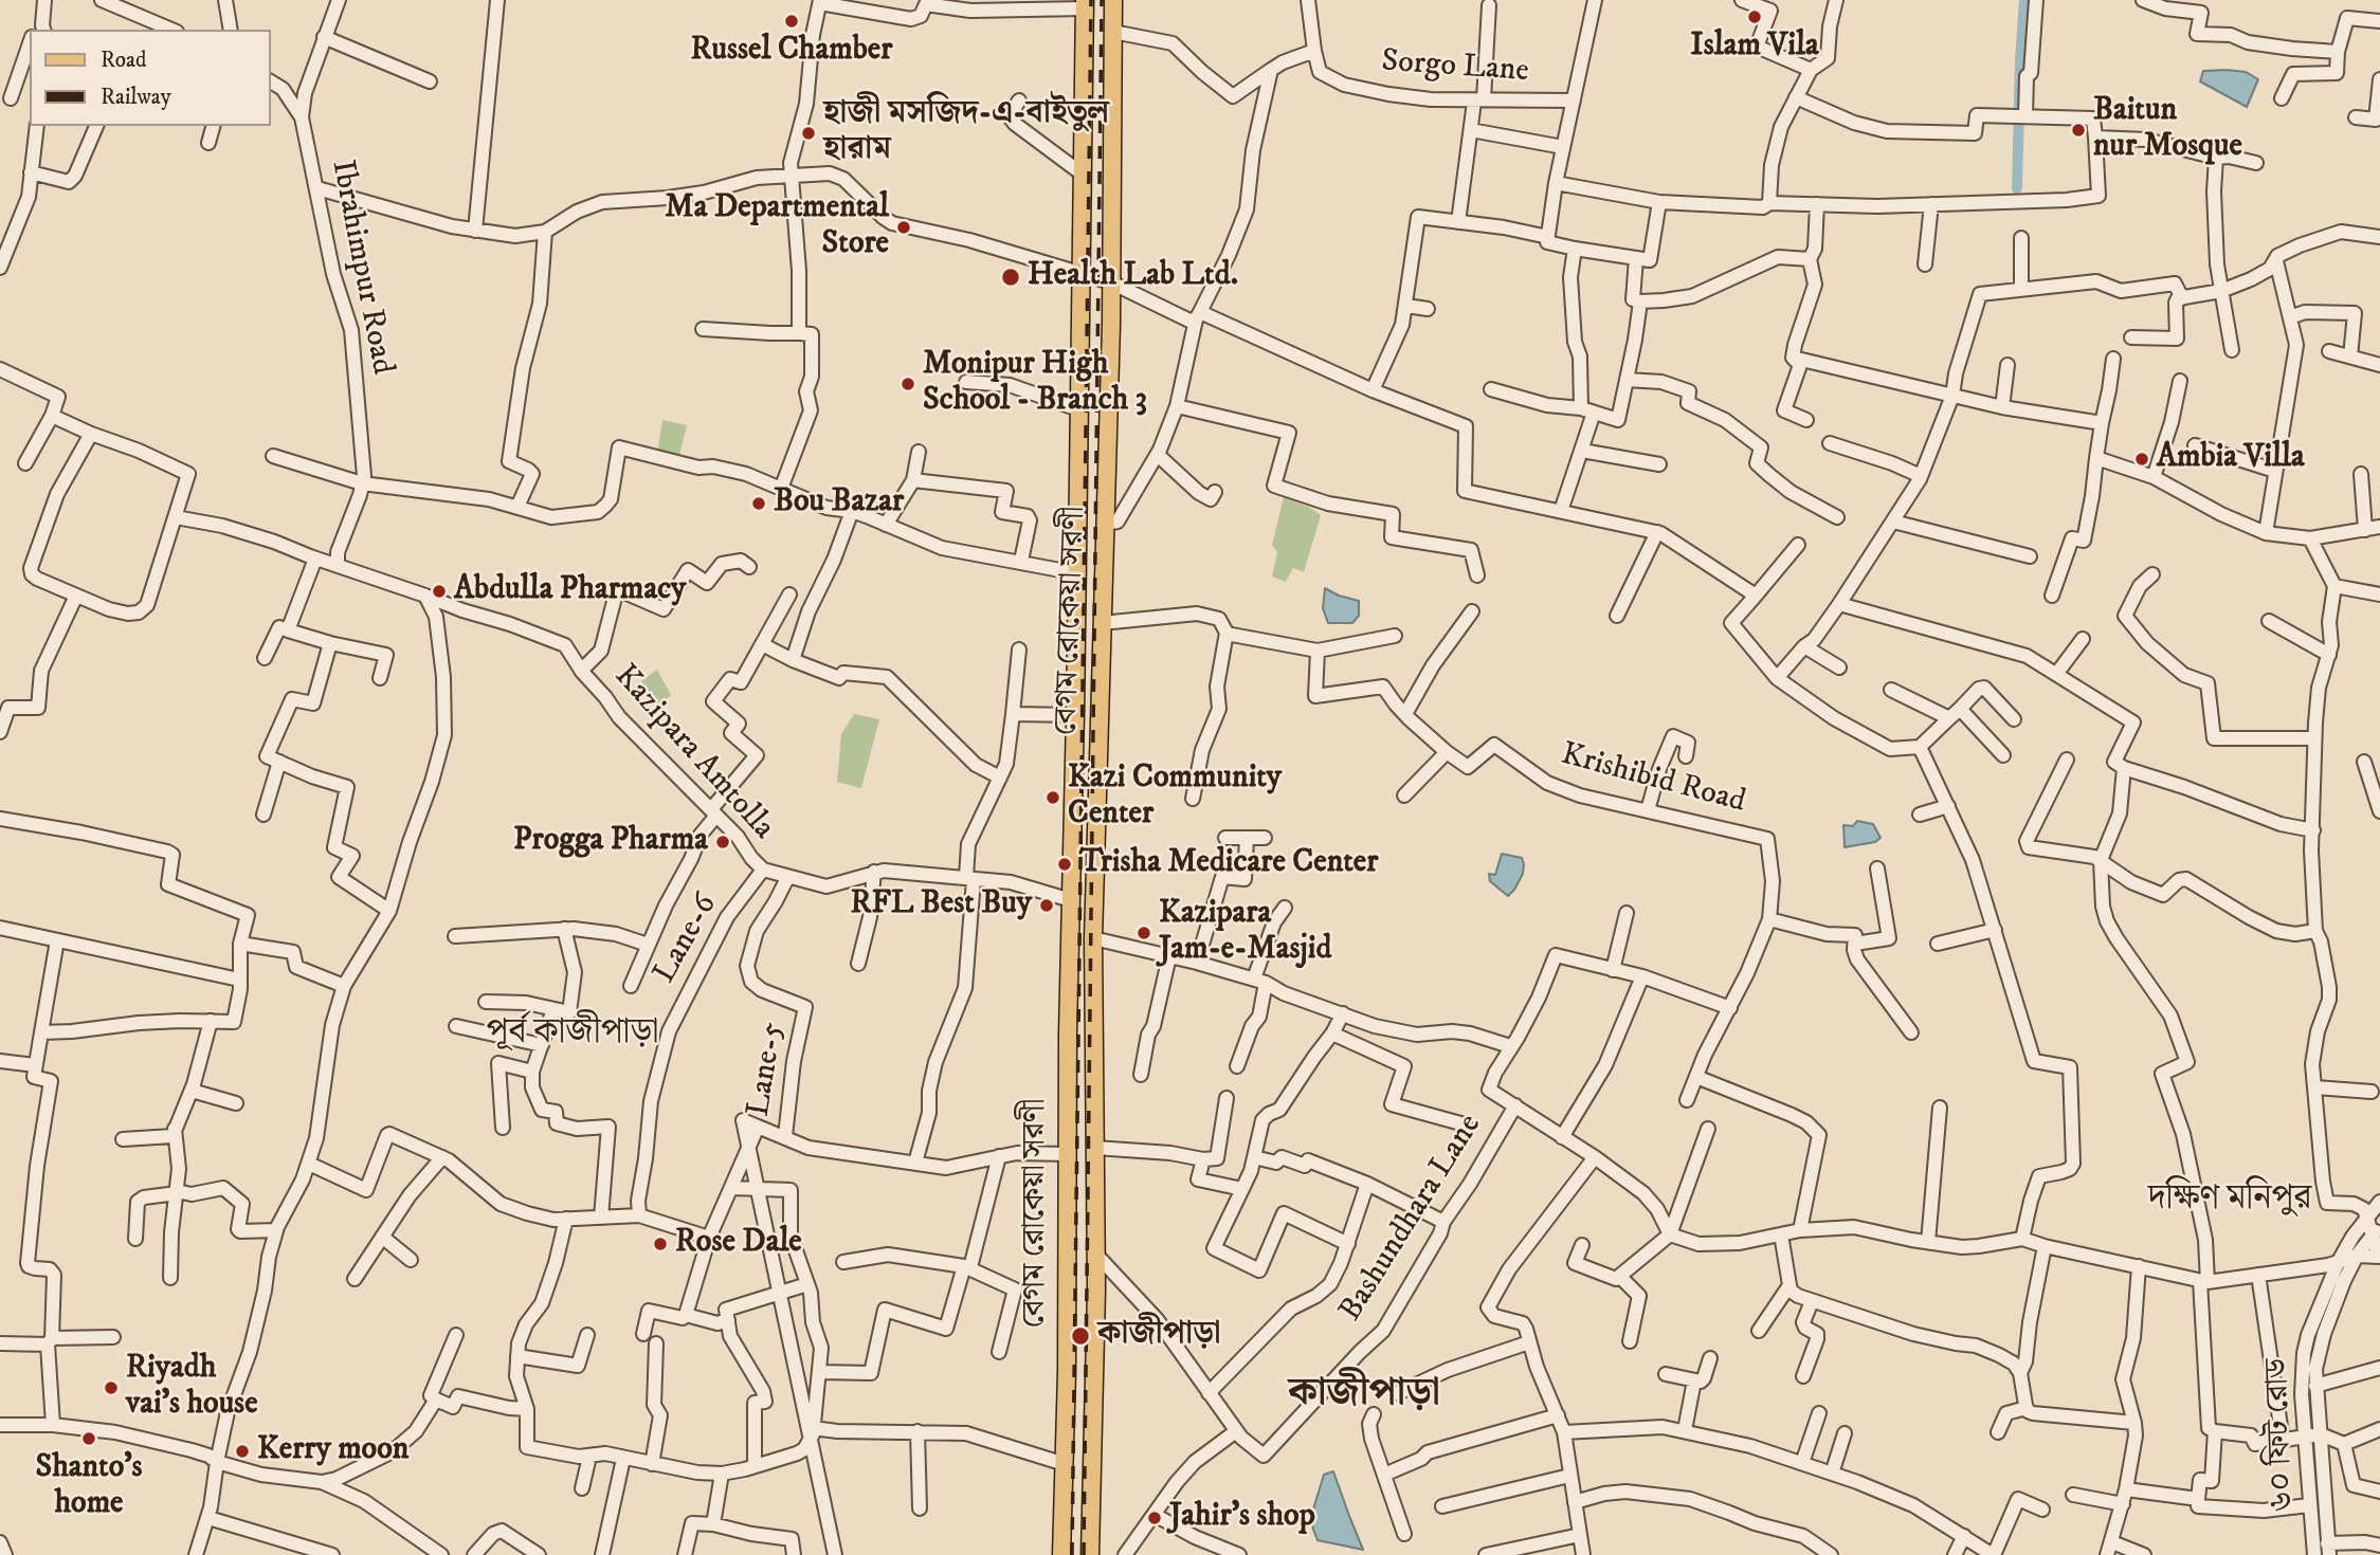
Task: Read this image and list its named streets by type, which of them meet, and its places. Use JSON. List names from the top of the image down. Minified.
{"streets":{"main road":["বেগম রোকেয়া সরণী"],"street":["Sorgo Lane","Ibrahimpur Road","Kazipara Amtolla","Krishibid Road","Lane-6","Lane-5","Bashundhara Lane","৬০ ফিট রোড"]},"crossings":[["Ibrahimpur Road","Kazipara Amtolla"],["বেগম রোকেয়া সরণী","Kazipara Amtolla"],["Kazipara Amtolla","Lane-6"],["Kazipara Amtolla","Lane-5"]],"districts":["পূর্ব কাজীপাড়া","দক্ষিণ মনিপুর","কাজীপাড়া"],"places":["Islam Vila","Russel Chamber","Baitun nur Mosque","হাজী মসজিদ-এ-বাইতুল হারাম","Ma Departmental Store","Health Lab Ltd.","Monipur High School - Branch 3","Ambia Villa","Bou Bazar","Abdulla Pharmacy","Kazi Community Center","Progga Pharma","Trisha Medicare Center","RFL Best Buy","Kazipara Jam-e-Masjid","Rose Dale","কাজীপাড়া","Riyadh vai's house","Shanto's home","Kerry moon","Jahir's shop"],"legend":["Road","Railway"]}
